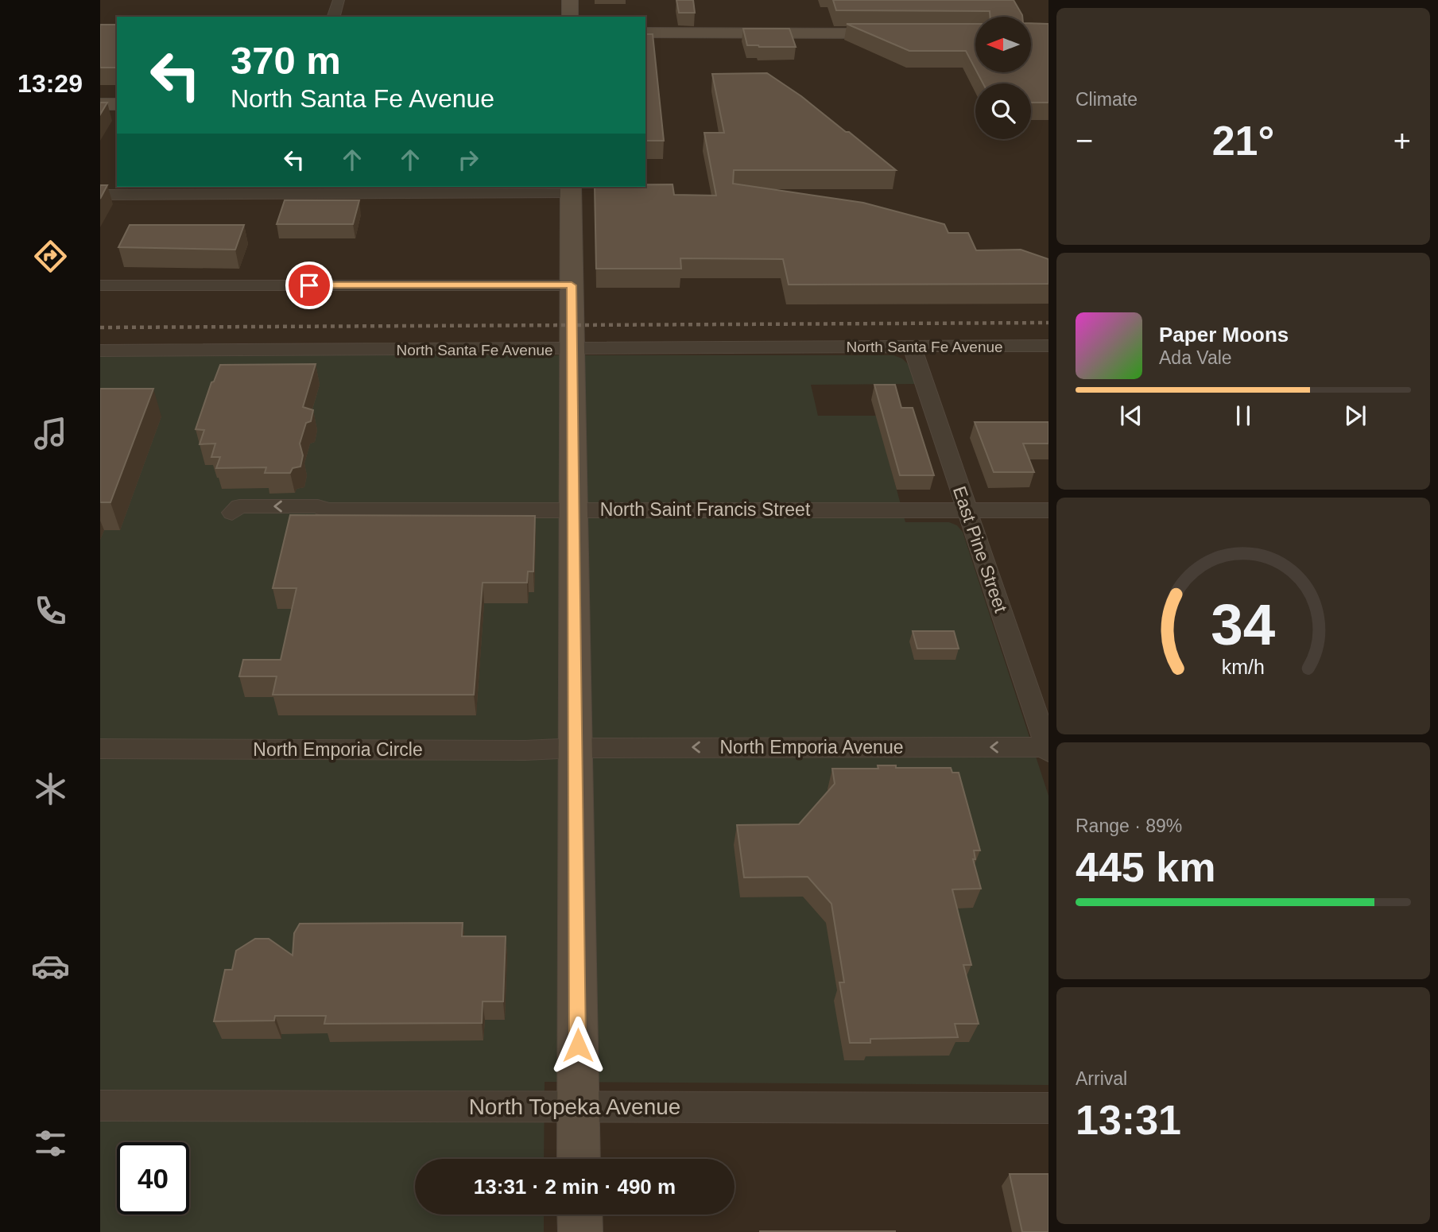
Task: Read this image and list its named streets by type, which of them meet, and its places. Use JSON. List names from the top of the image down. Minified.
{"streets":{"street":["North Santa Fe Avenue","North Saint Francis Street","East Pine Street","North Emporia Avenue","North Emporia Circle","North Topeka Avenue"]},"crossings":[["North Santa Fe Avenue","East Pine Street"],["North Saint Francis Street","East Pine Street"],["East Pine Street","North Emporia Avenue"],["North Emporia Avenue","North Emporia Circle"]],"one_way":["North Saint Francis Street","North Emporia Avenue"],"north":"left","page":{"tabs":"13:29","tile":["Climate",["Range · 89%","445 km"],["Arrival","13:31"]],"turn":["370 m","North Santa Fe Avenue"],"heat":["−","21°","+"],"song":["Paper Moons","Ada Vale"],"limit":"40","trip":"13:31 · 2 min · 490 m","gauge":["34","km/h"]}}
